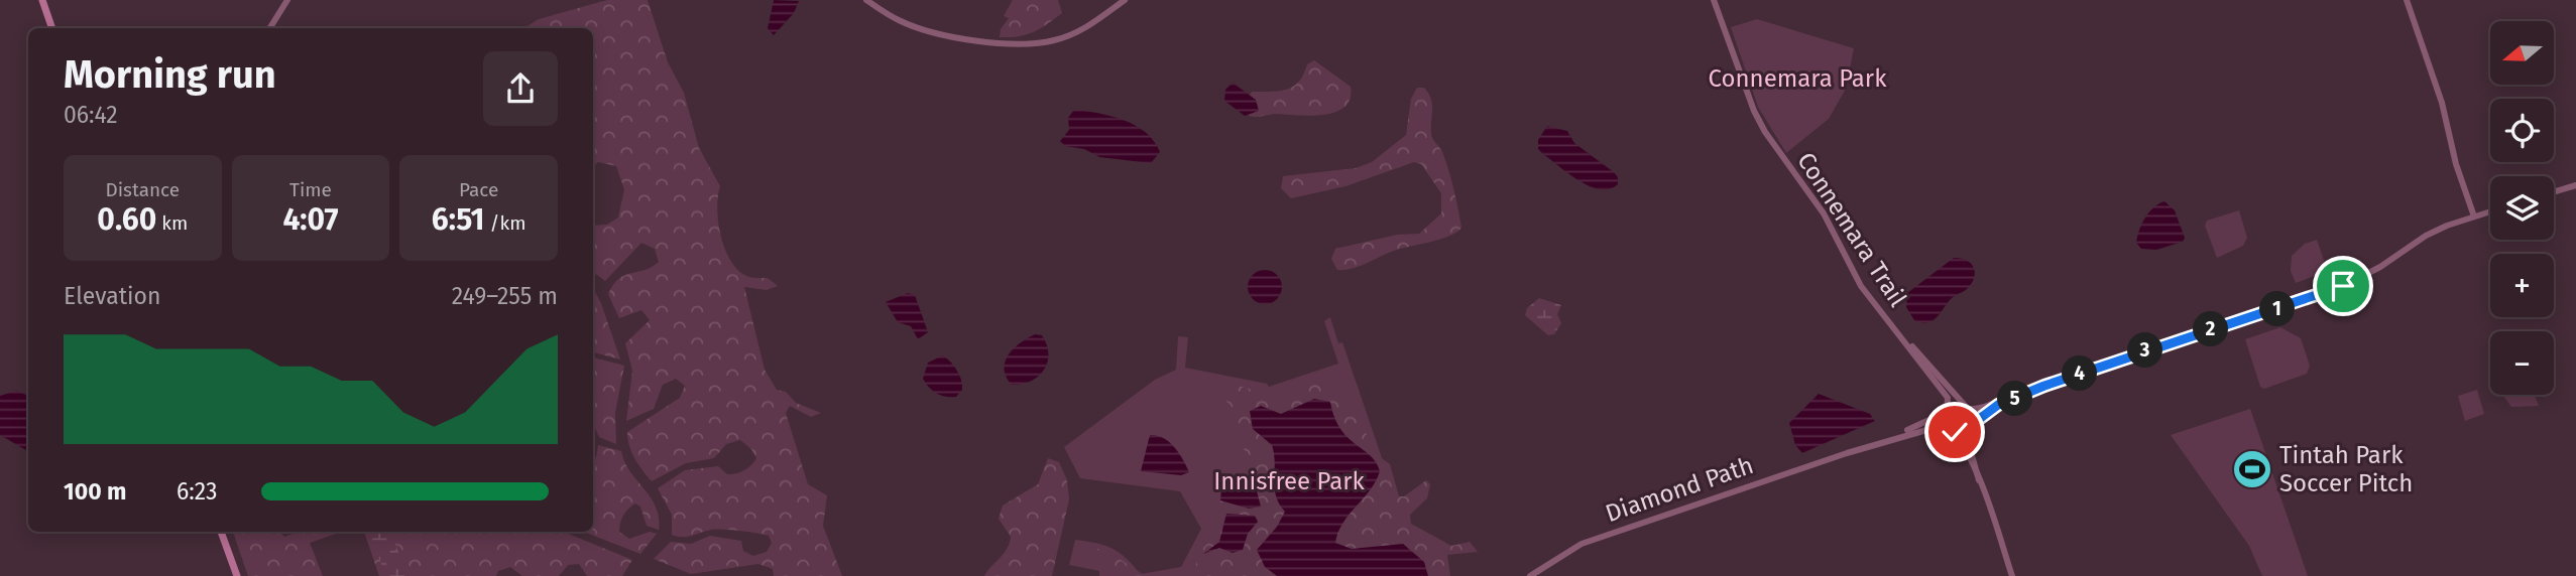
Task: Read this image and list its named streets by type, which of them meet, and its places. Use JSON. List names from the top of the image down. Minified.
{"streets":{"street":["Connemara Trail","Diamond Path"]},"crossings":[["Connemara Trail","Diamond Path"]],"parks":["Connemara Park","Innisfree Park"],"places":{"sports":["Tintah Park Soccer Pitch"]},"north":"left","page":{"map_buttons":["+","−"],"heading":["Morning run","06:42"],"stats":[["Distance","0.60 km"],["Time","4:07"],["Pace","6:51 /km"]],"chart":["Elevation","249–255 m"],"pins":["1","2","3","4","5"],"list":[{"name":"100 m","note":"6:23"}]}}
